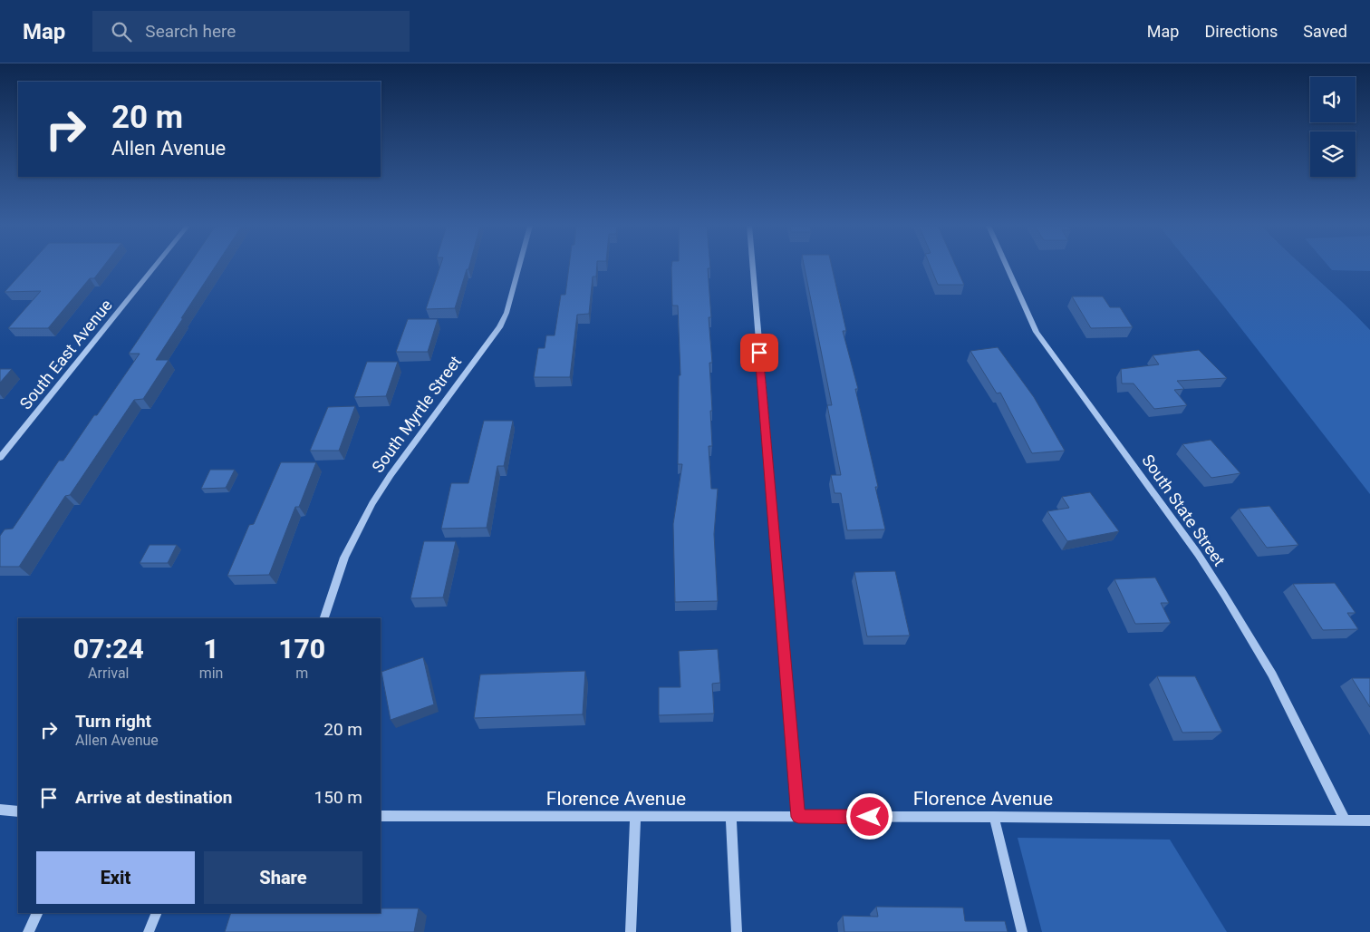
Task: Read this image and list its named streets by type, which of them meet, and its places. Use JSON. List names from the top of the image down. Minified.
{"streets":{"street":["South East Avenue","South Myrtle Street","South State Street","Florence Avenue"]},"crossings":[["South State Street","Florence Avenue"]],"page":{"header":"Map","search":"Search here","nav":["Map","Directions","Saved"],"turn":["20 m","Allen Avenue"],"eta":["07:24","Arrival","1","min","170","m"],"list":[{"name":"Turn right","note":"Allen Avenue","value":"20 m"},{"name":"Arrive at destination","value":"150 m"}],"buttons":["Exit","Share"]}}
